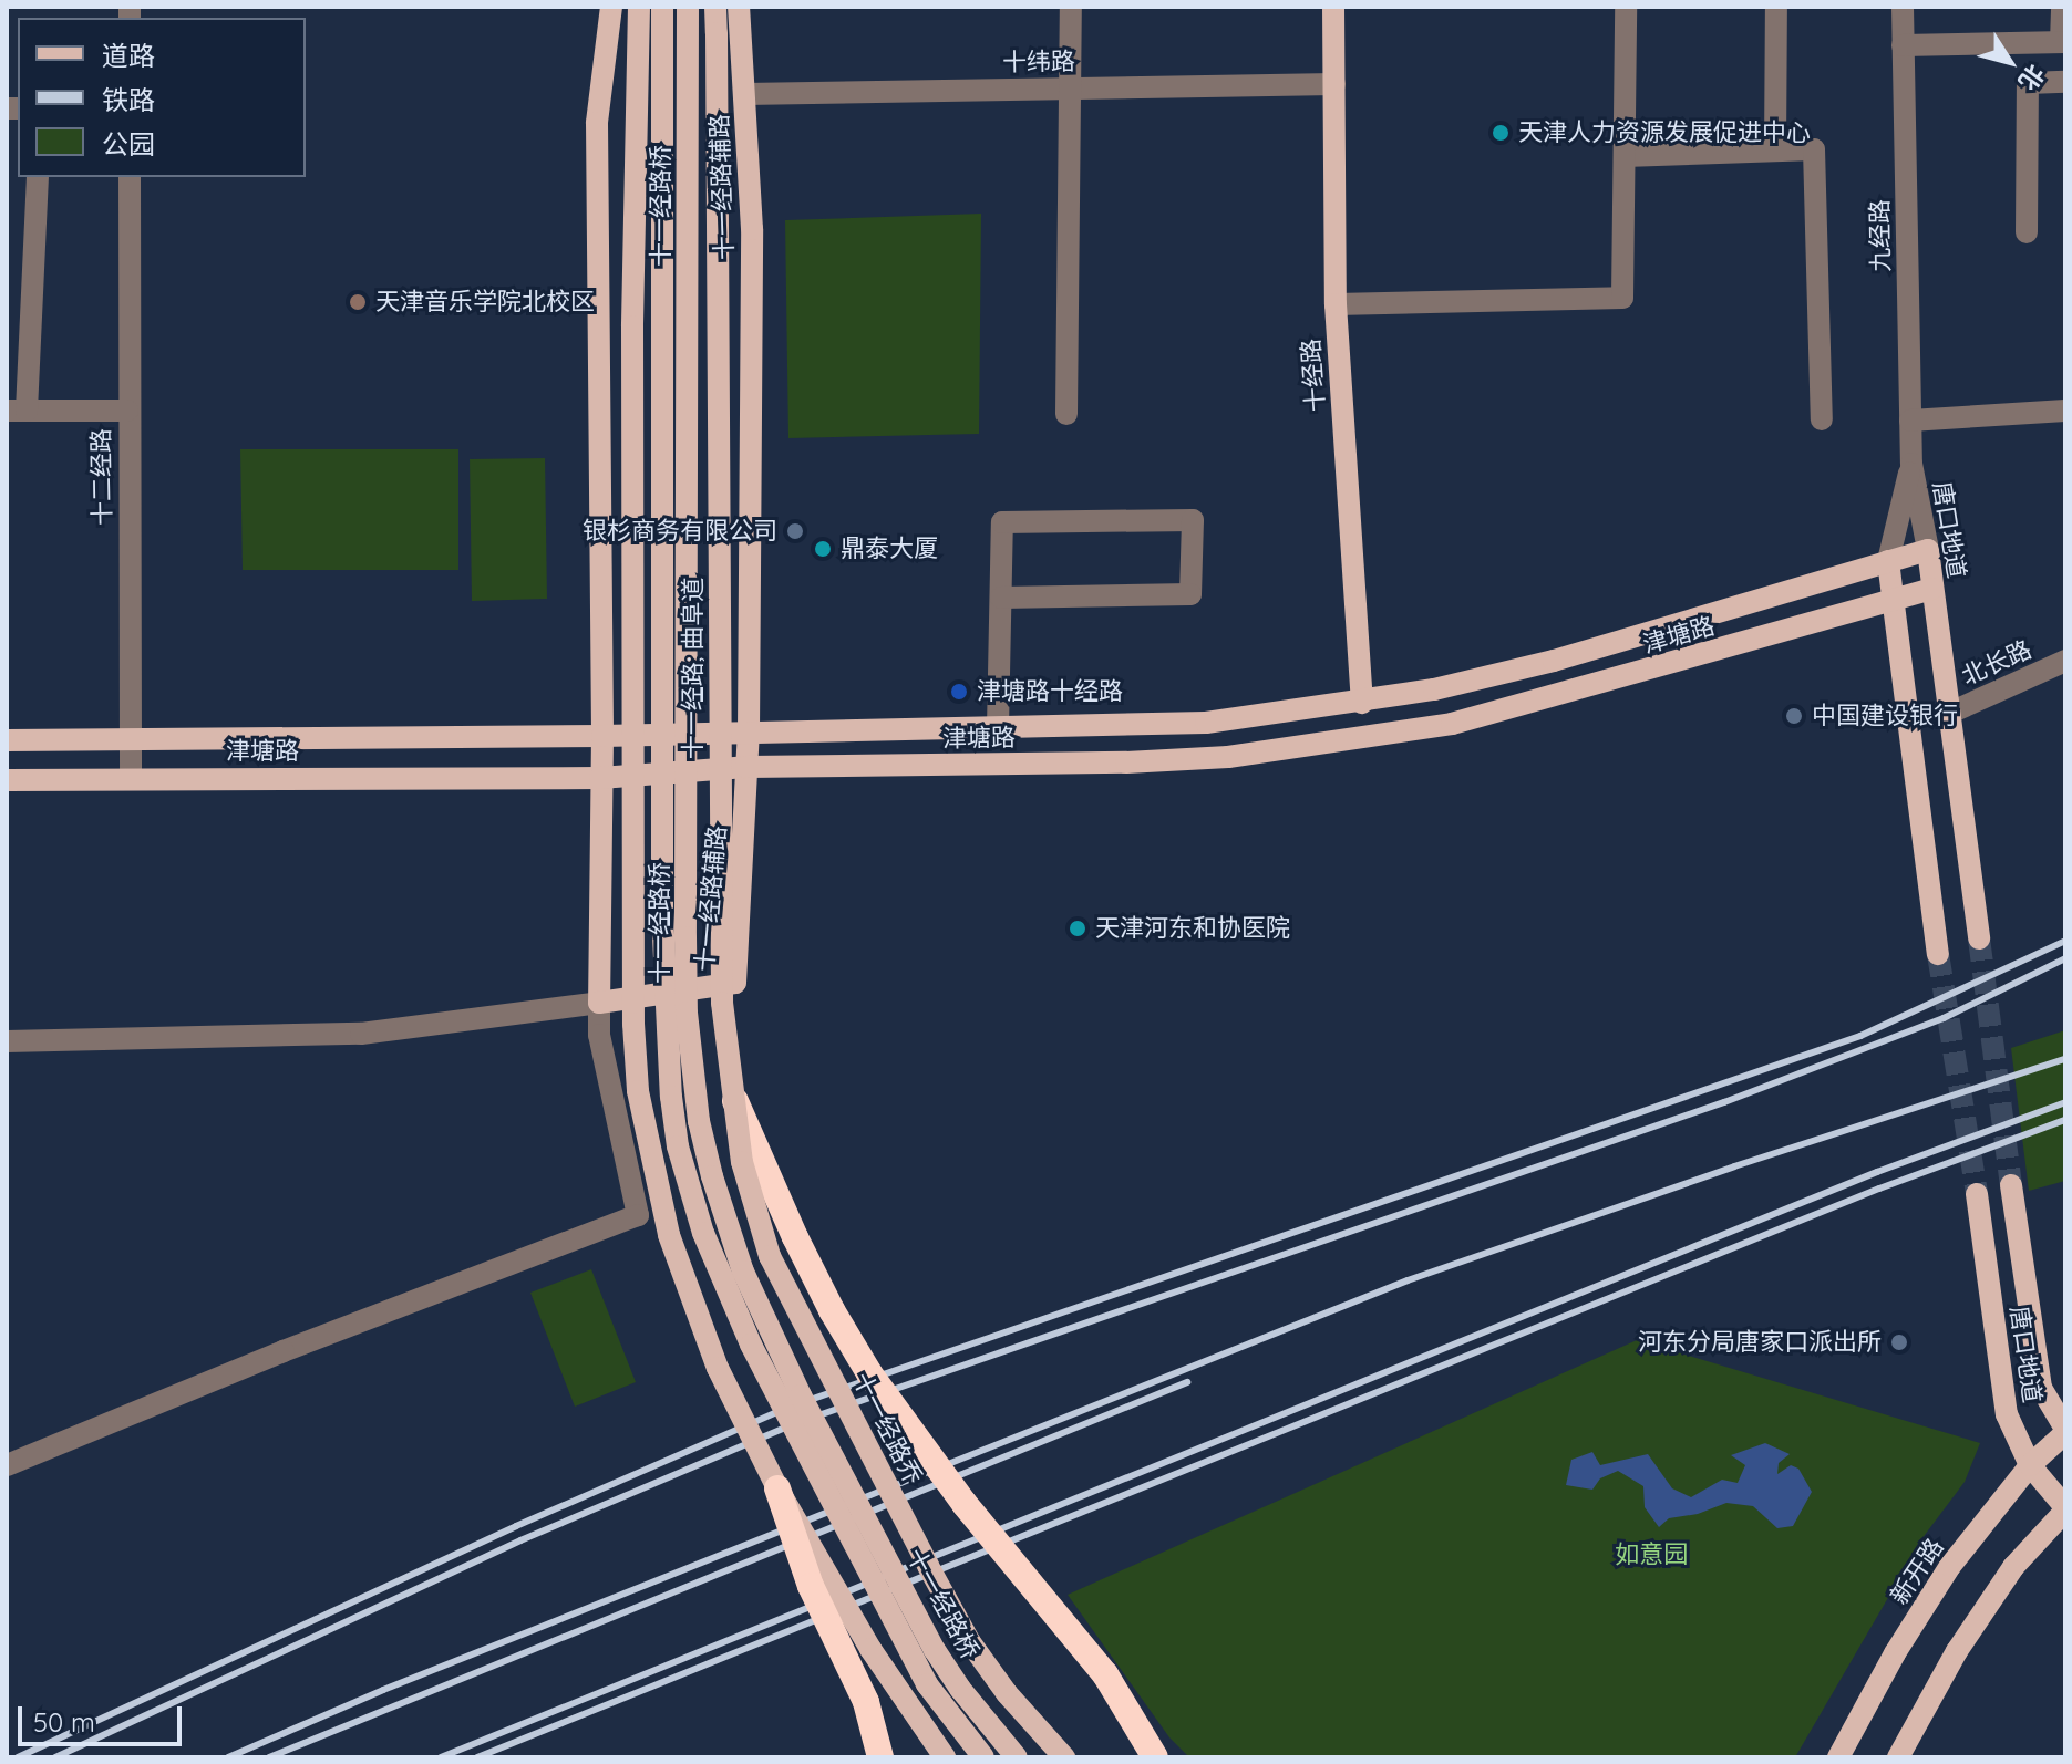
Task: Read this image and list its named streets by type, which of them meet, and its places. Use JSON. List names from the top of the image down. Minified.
{"streets":{"main road":["十一经路辅路","十一经路桥","十经路","唐口地道","津塘路","十一经路; 曲阜道","十一经路乔","新开路"],"street":["十纬路","九经路","十二经路","北长路"]},"crossings":[["十纬路","十一经路辅路"],["十纬路","十经路"],["十一经路辅路","津塘路"],["九经路","唐口地道"],["十经路","津塘路"],["十二经路","津塘路"],["唐口地道","津塘路"],["唐口地道","北长路"],["唐口地道","新开路"],["十一经路; 曲阜道","十一经路乔"]],"parks":["如意园"],"places":["天津人力资源发展促进中心","天津音乐学院北校区","银杉商务有限公司","鼎泰大厦","津塘路十经路","中国建设银行","天津河东和协医院","河东分局唐家口派出所"],"legend":["道路","铁路","公园"],"scale_bar":"50 m","north":"bottom right"}
